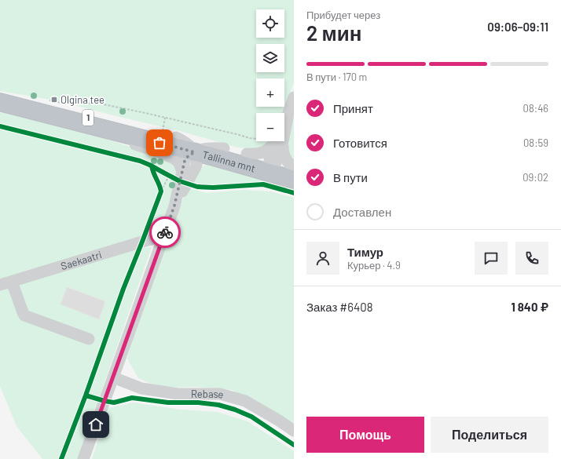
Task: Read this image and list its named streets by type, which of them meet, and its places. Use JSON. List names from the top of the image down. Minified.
{"streets":{"highway":["1","Tallinna mnt"],"street":["Saekaatri","Rebase"]},"places":{"transit":["Olgina tee"]},"page":{"heading":["2 мин","Прибудет через","09:06–09:11"],"panel":["Тимур","Курьер · 4.9","Заказ #6408","1 840 ₽"],"map_buttons":["+","−"],"bar":"В пути · 170 m","list":[["Принят","08:46"],["Готовится","08:59"],["В пути","09:02"],"Доставлен"],"buttons":["Помощь","Поделиться"]}}
